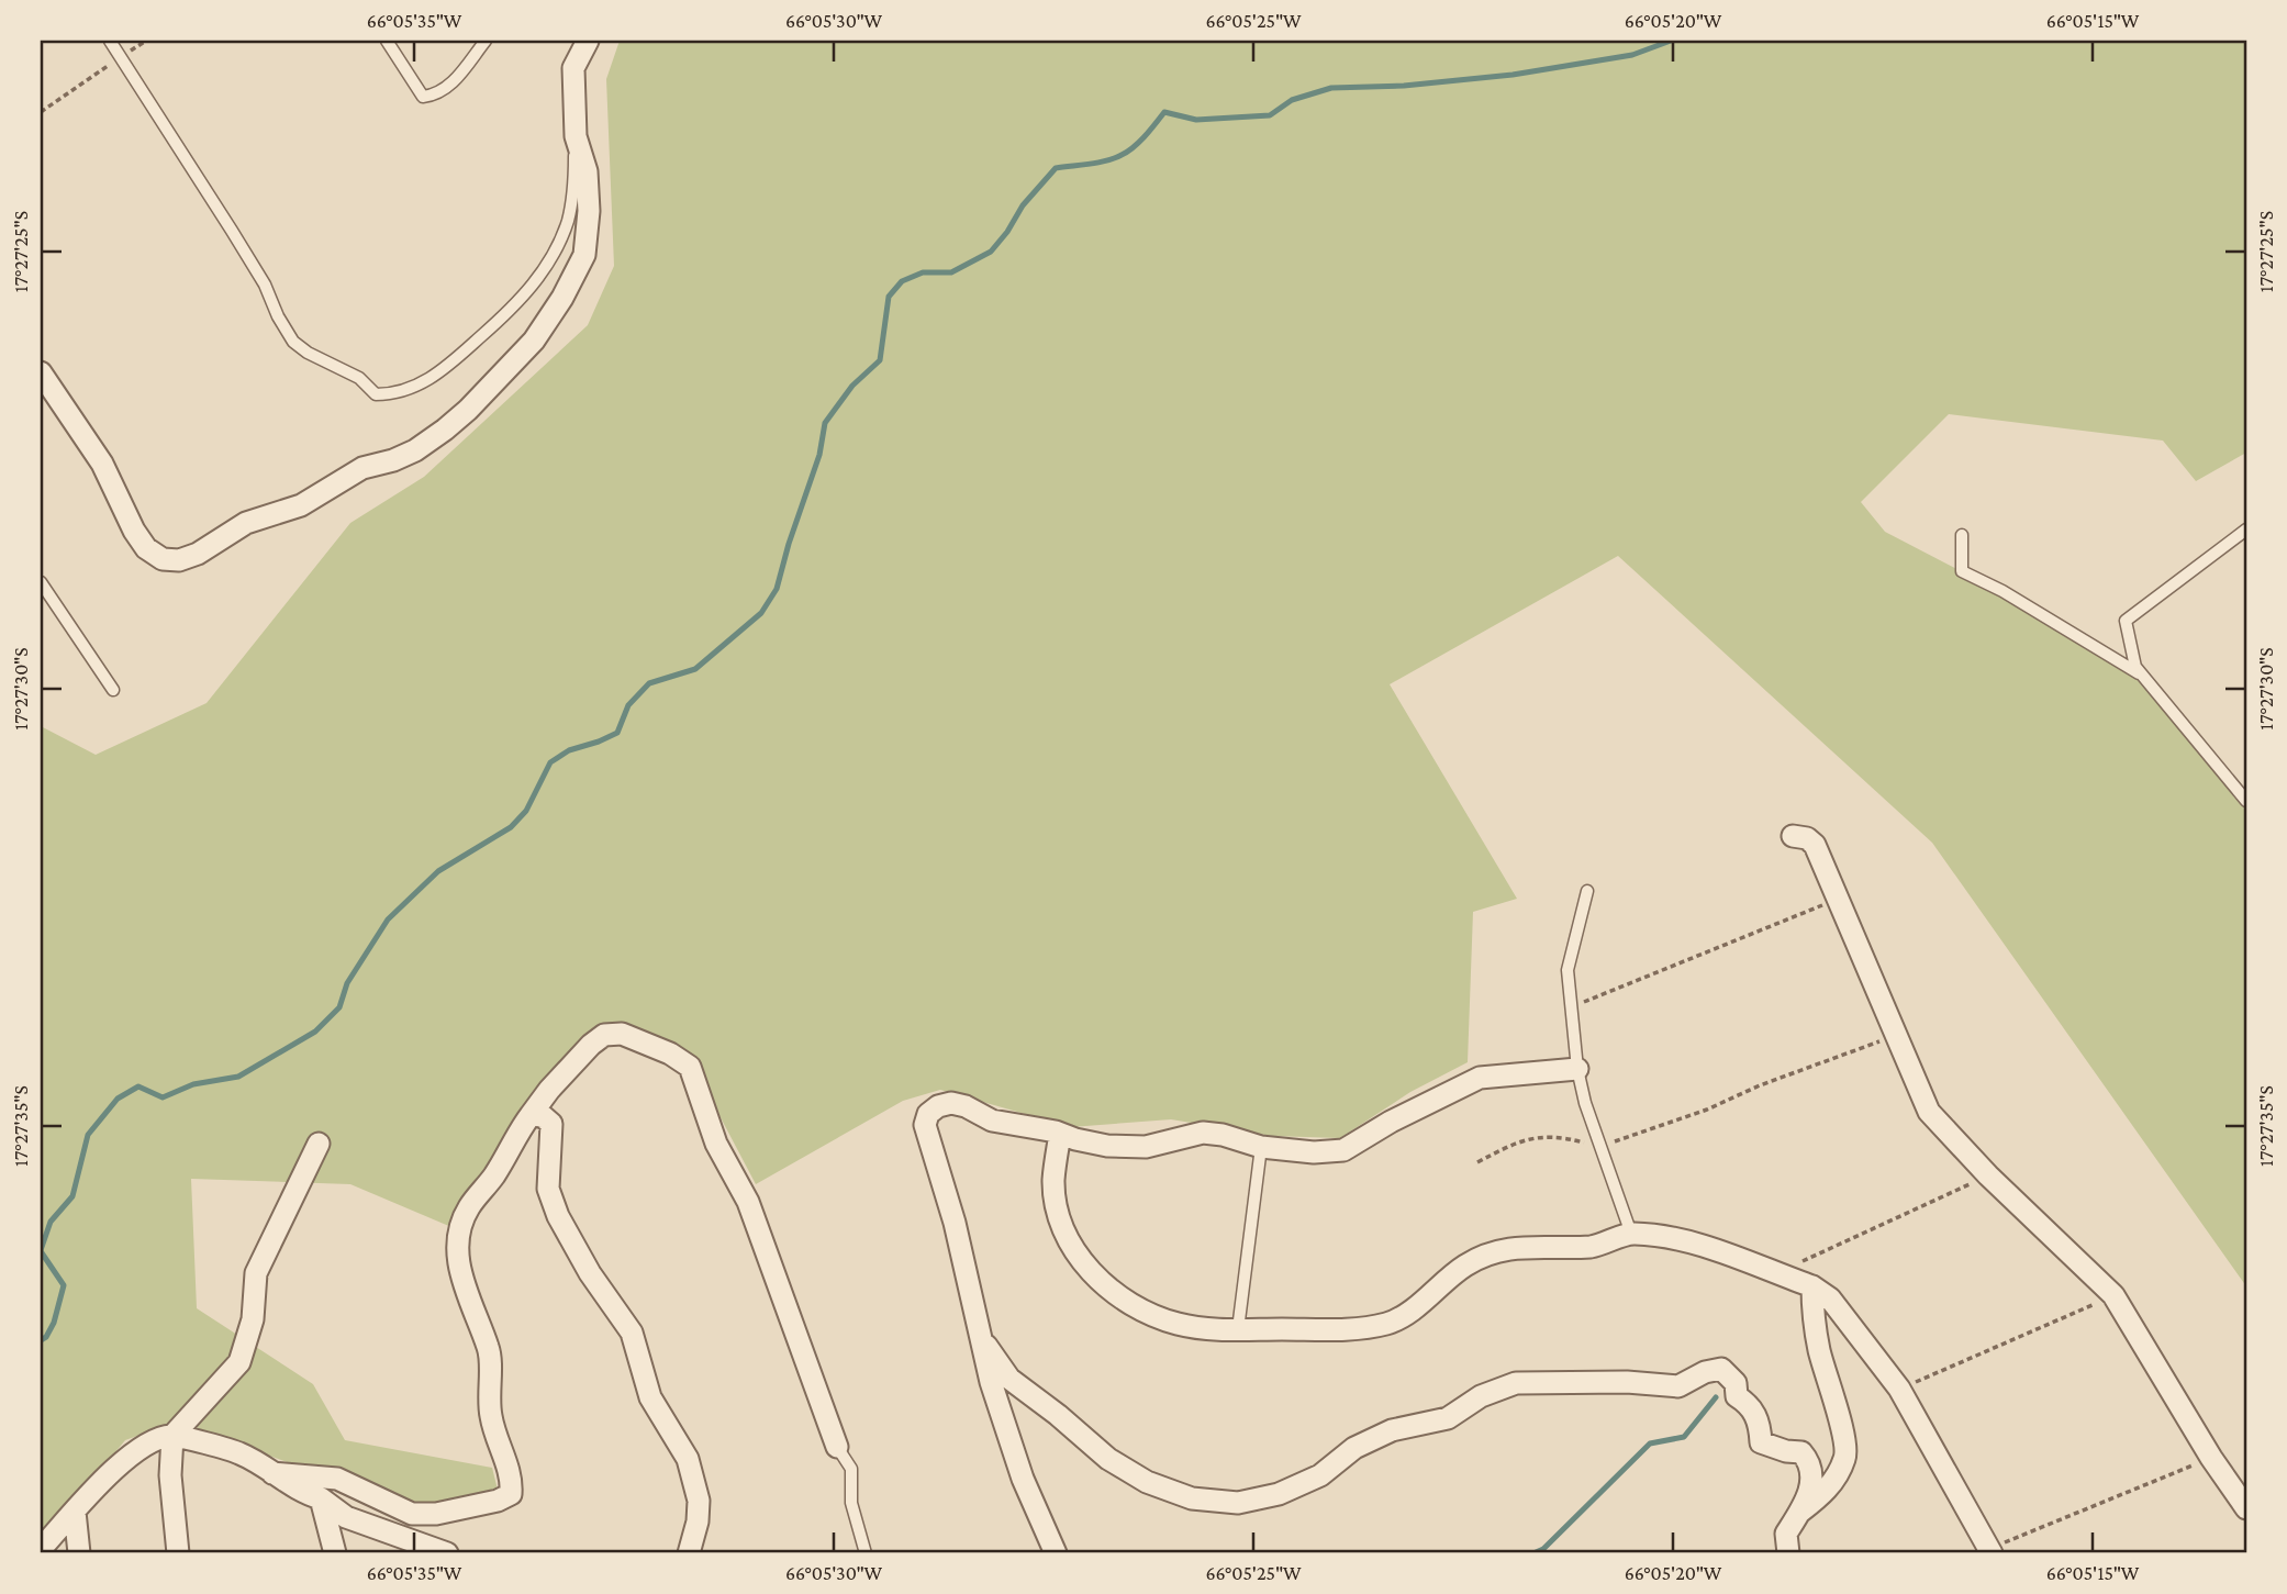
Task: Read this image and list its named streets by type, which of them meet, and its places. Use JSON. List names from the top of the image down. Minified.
{"coordinates":["66°05'35\"W","66°05'30\"W","66°05'25\"W","66°05'20\"W","66°05'15\"W","17°27'25\"S","17°27'30\"S","17°27'35\"S"]}
